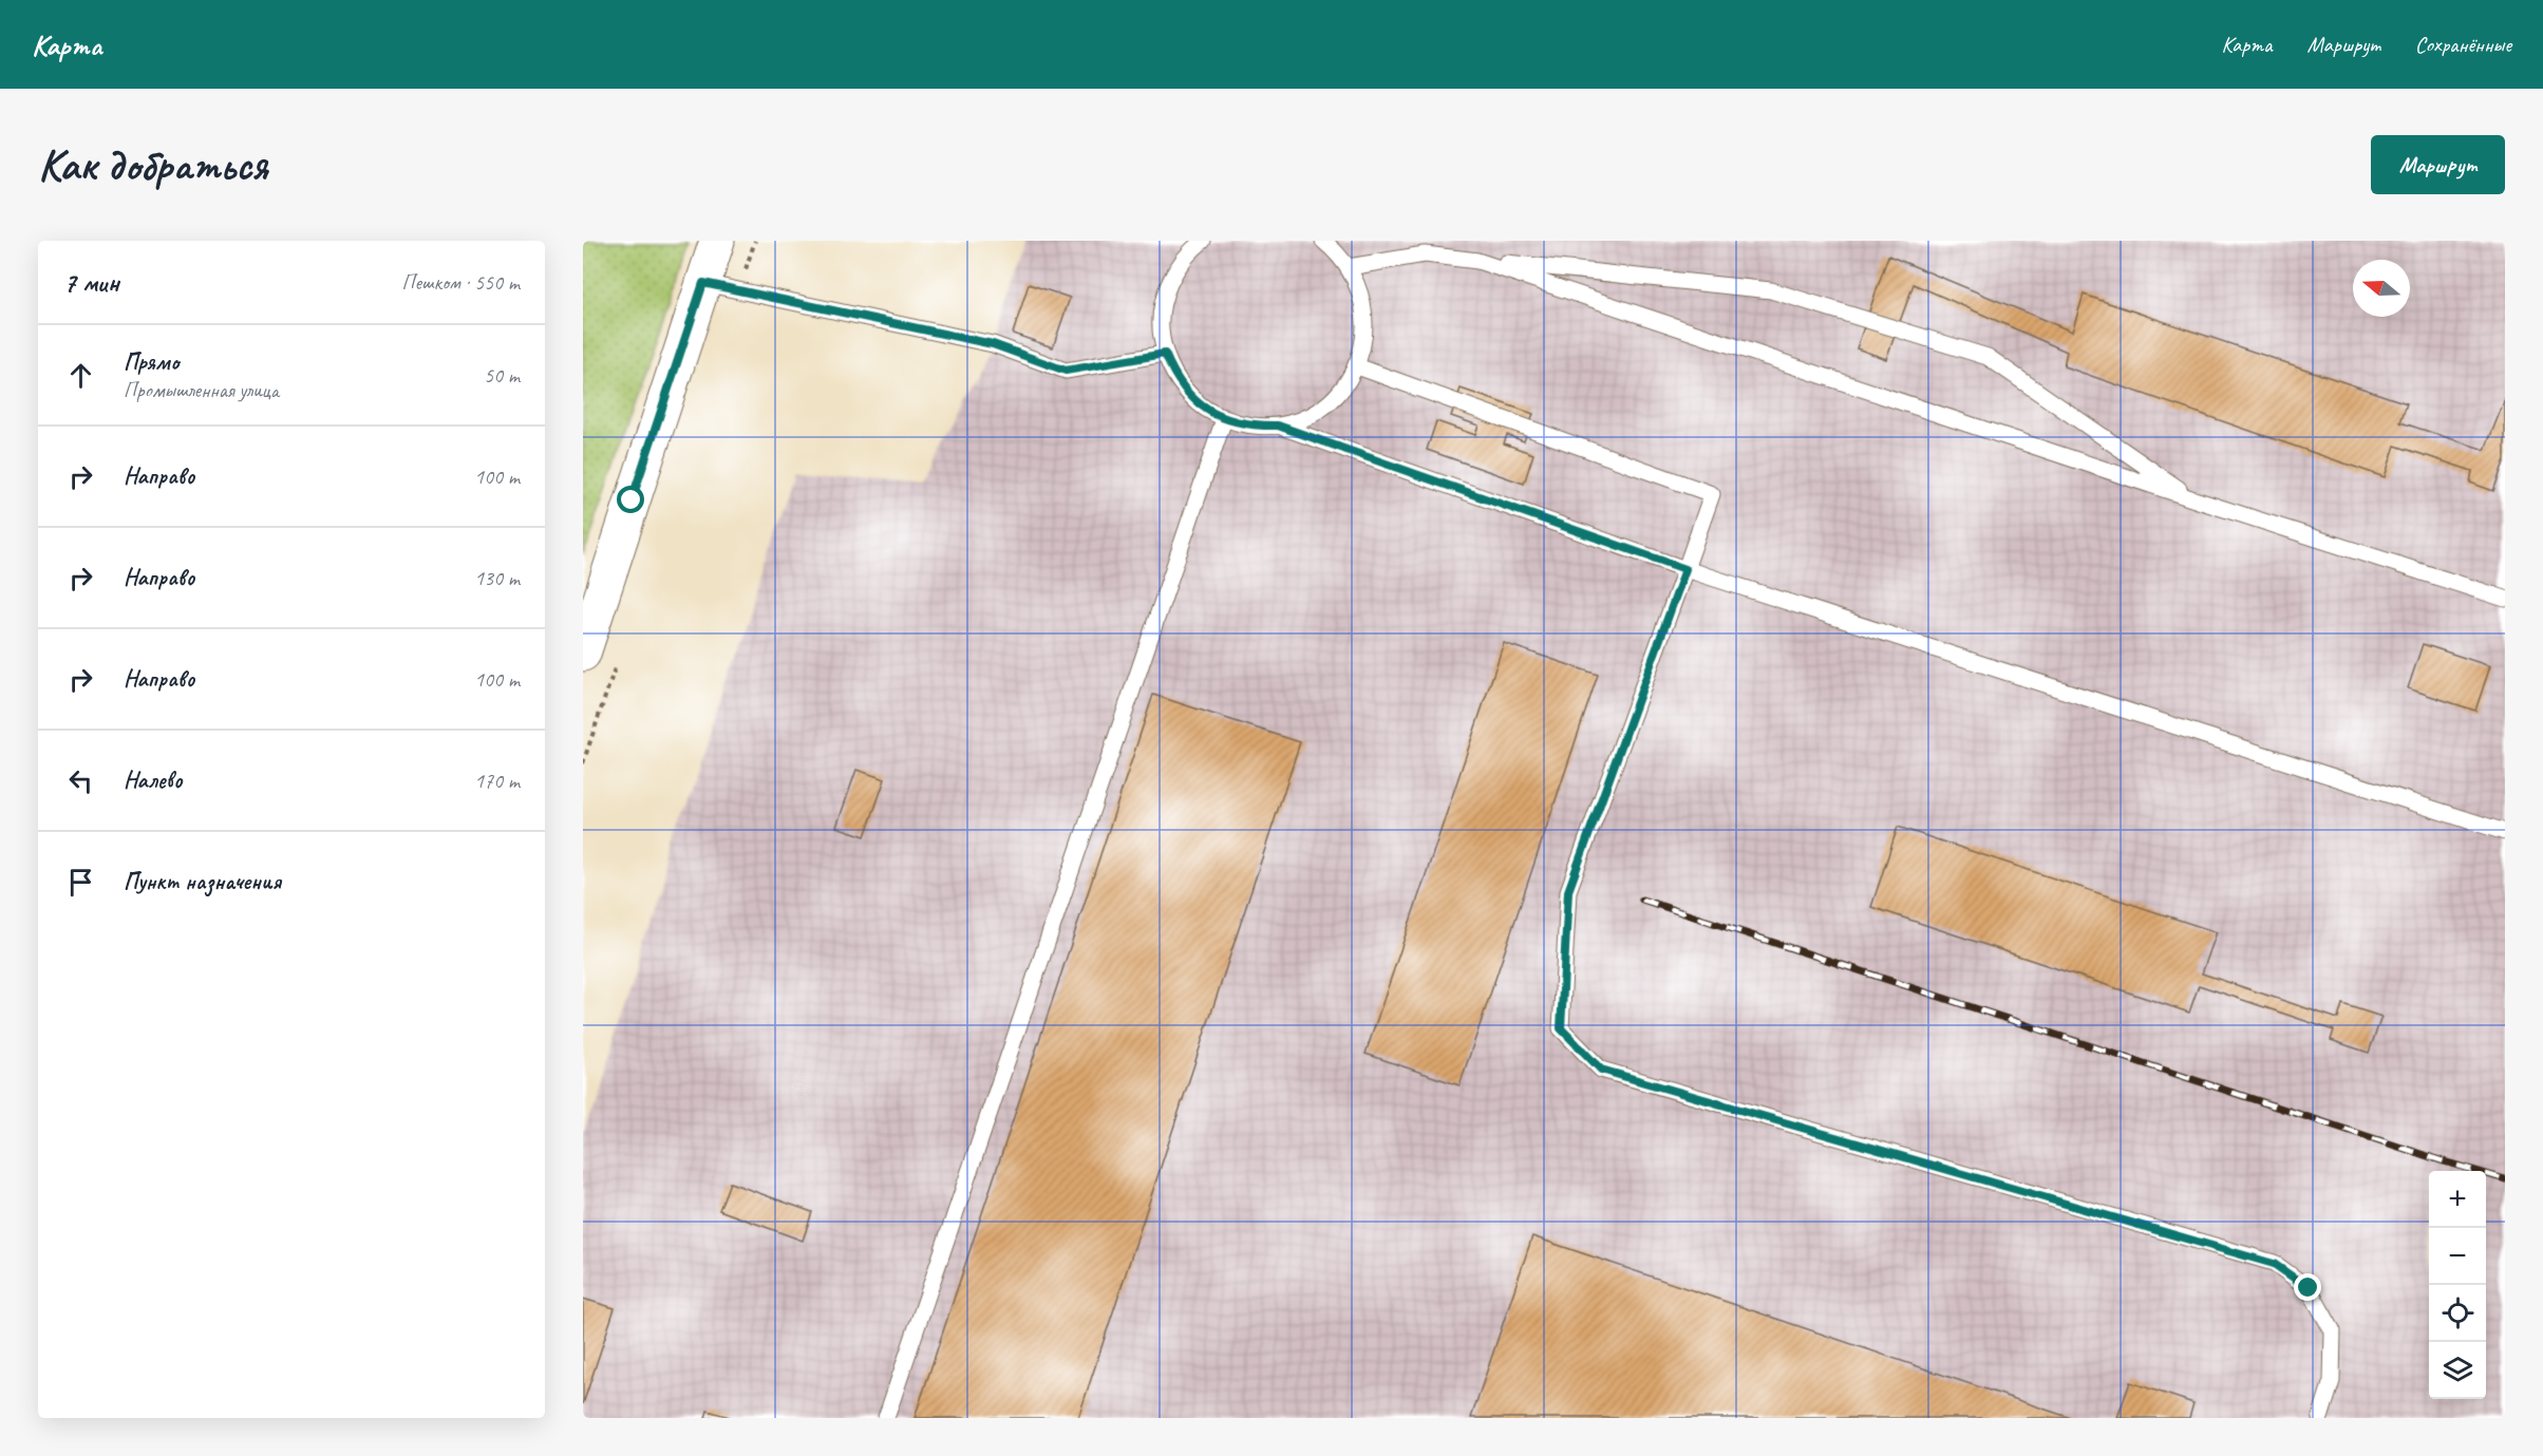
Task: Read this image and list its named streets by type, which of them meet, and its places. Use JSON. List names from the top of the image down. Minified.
{"north":"left","page":{"header":"Карта","nav":["Карта","Маршрут","Сохранённые"],"buttons":"Маршрут","title":"Как добраться","heading":["7 мин","Пешком · 550 m"],"list":[["Прямо","Промышленная улица","50 m"],["Направо","100 m"],["Направо","130 m"],["Направо","100 m"],["Налево","170 m"],"Пункт назначения"],"map_buttons":["+","−"]}}
